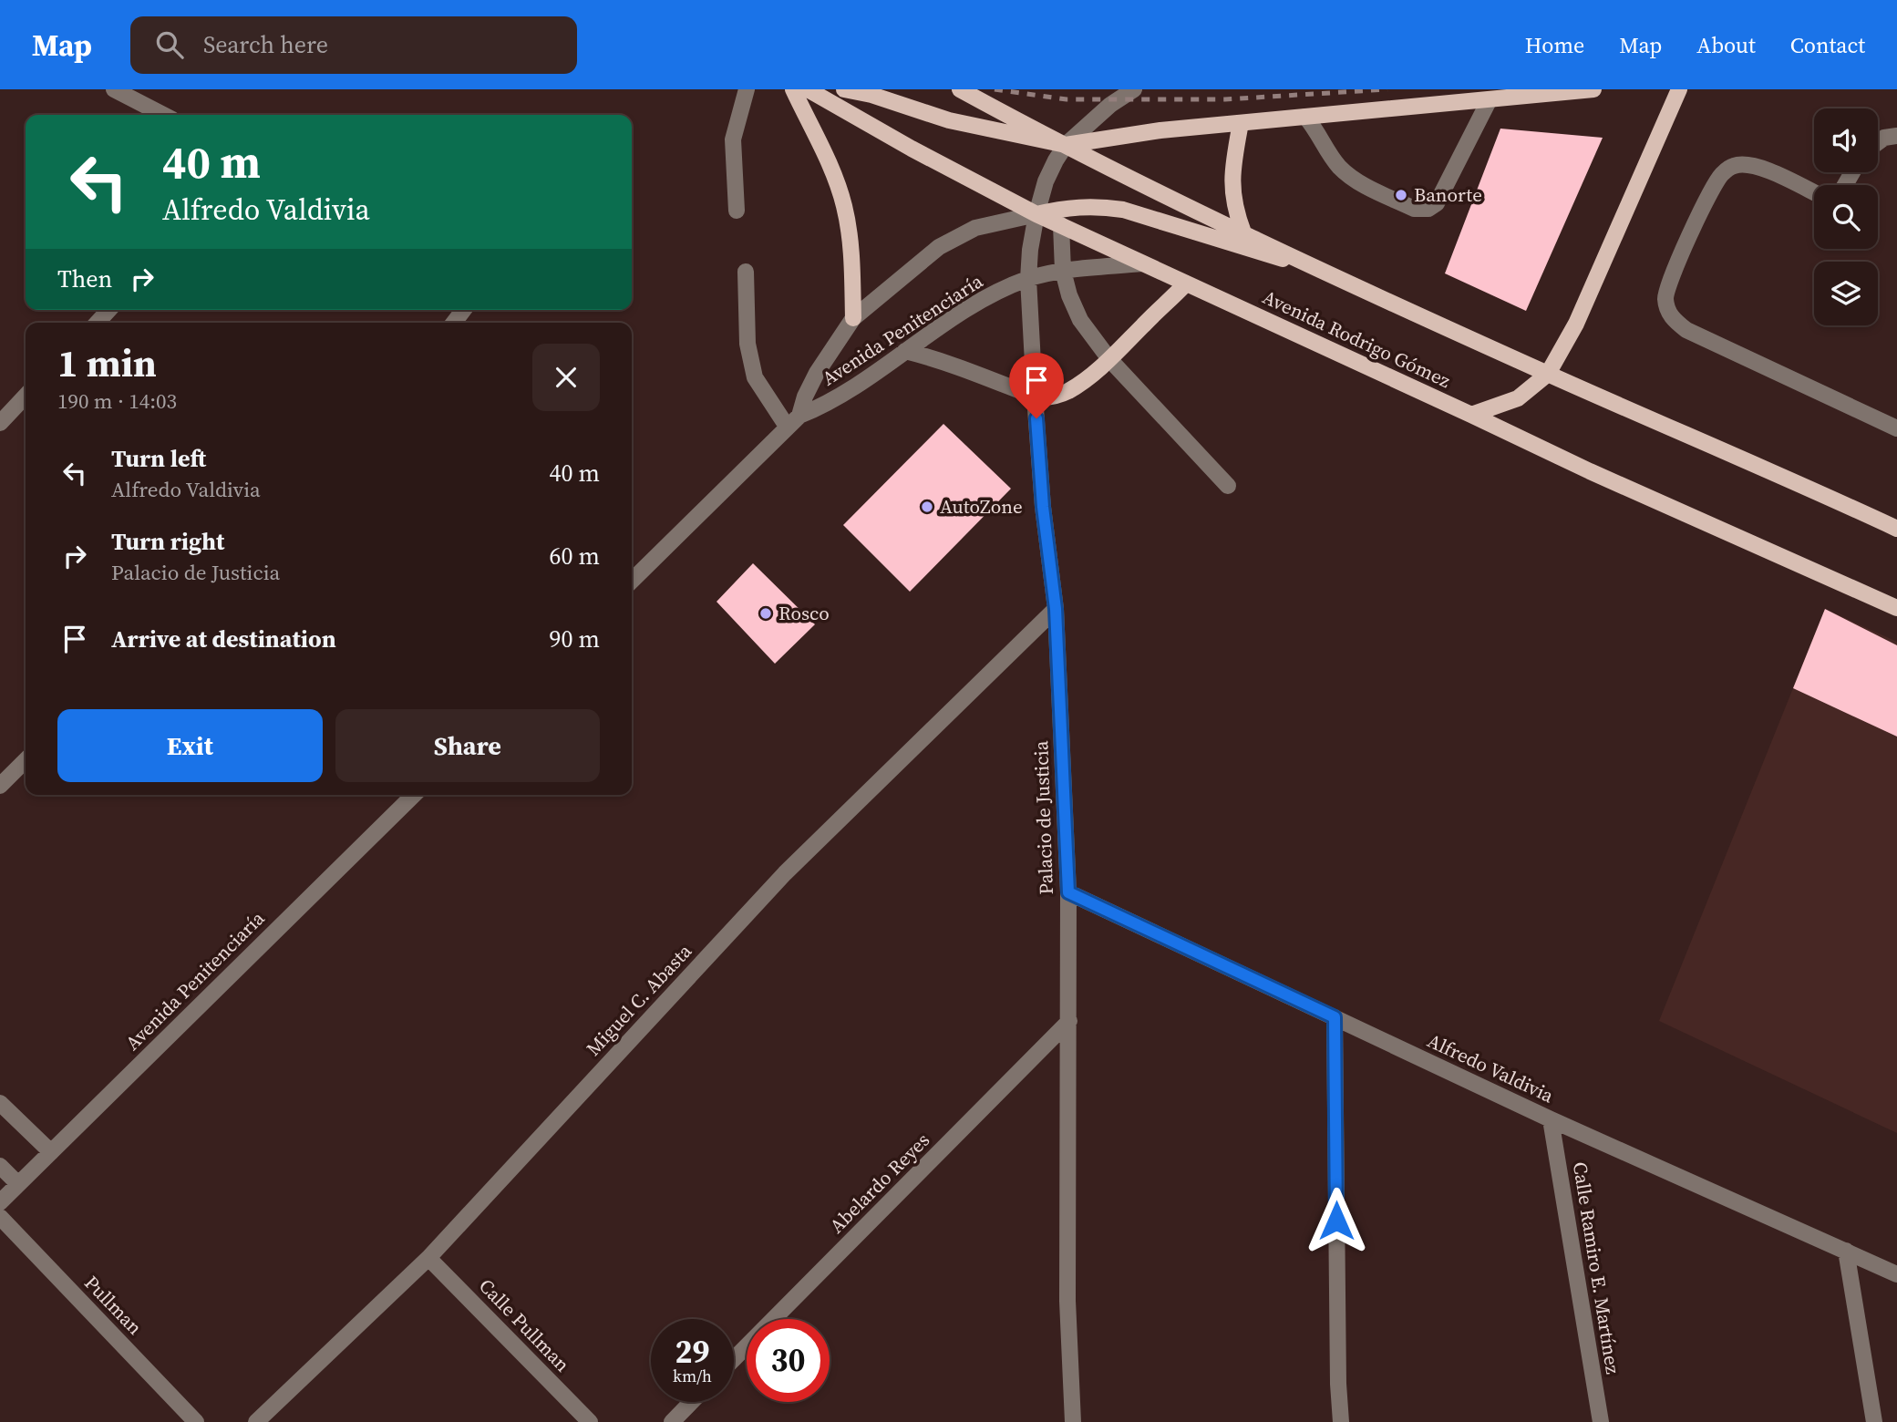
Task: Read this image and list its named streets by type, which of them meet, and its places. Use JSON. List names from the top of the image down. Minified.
{"streets":{"main road":["Avenida Rodrigo Gómez"],"street":["Avenida Penitenciaría","Palacio de Justicia","Miguel C. Abasta","Alfredo Valdivia","Abelardo Reyes","Calle Ramiro E. Martínez","Pullman","Calle Pullman"]},"crossings":[["Avenida Penitenciaría","Avenida Rodrigo Gómez"],["Avenida Penitenciaría","Palacio de Justicia"],["Avenida Rodrigo Gómez","Palacio de Justicia"],["Palacio de Justicia","Miguel C. Abasta"],["Palacio de Justicia","Alfredo Valdivia"],["Palacio de Justicia","Abelardo Reyes"],["Miguel C. Abasta","Calle Pullman"],["Alfredo Valdivia","Calle Ramiro E. Martínez"]],"places":["Banorte","AutoZone","Rosco"],"page":{"header":"Map","search":"Search here","nav":["Home","Map","About","Contact"],"turn":["40 m","Alfredo Valdivia"],"then":"Then","heading":["1 min","190 m · 14:03"],"list":[{"name":"Turn left","note":"Alfredo Valdivia","value":"40 m"},{"name":"Turn right","note":"Palacio de Justicia","value":"60 m"},{"name":"Arrive at destination","value":"90 m"}],"buttons":["Exit","Share"],"speed":"29 km/h","limit":"30"}}
